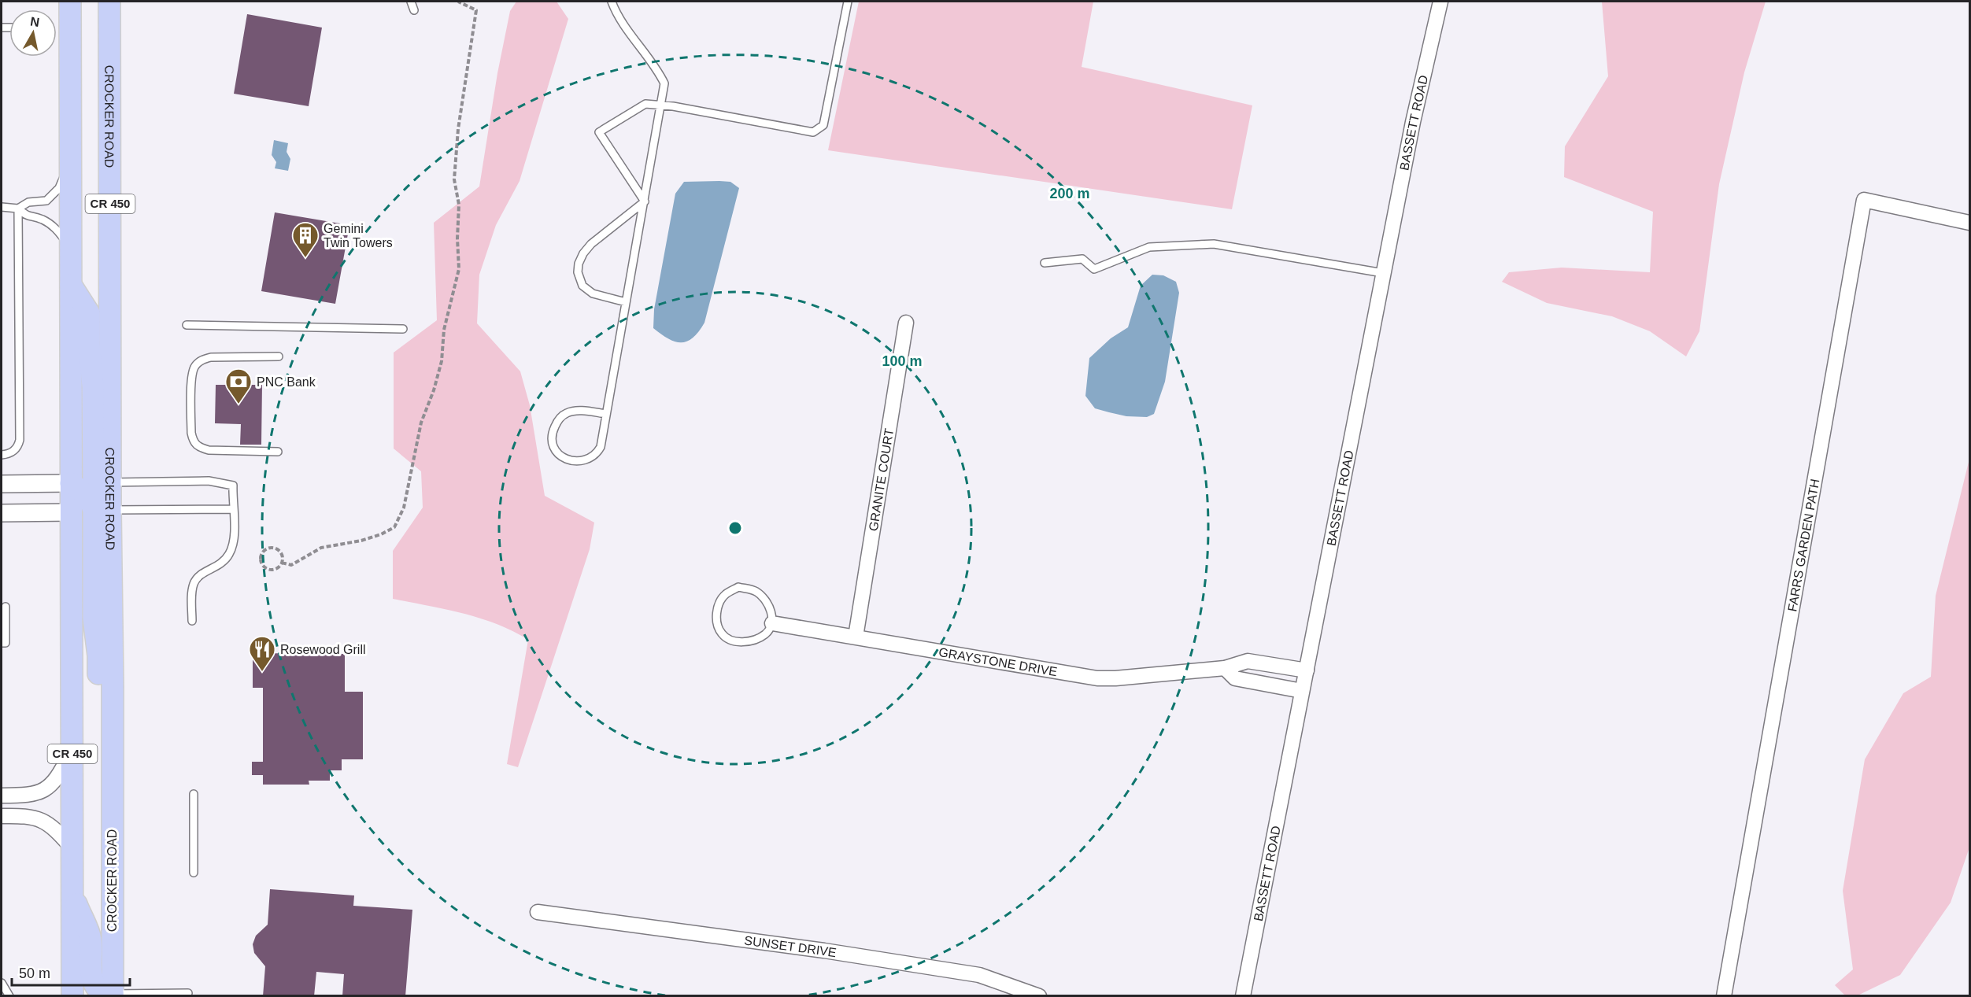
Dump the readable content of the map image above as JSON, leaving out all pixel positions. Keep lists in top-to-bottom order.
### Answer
{
  "streets": {
    "main road": ["CROCKER ROAD", "CR 450"],
    "street": [
      "BASSETT ROAD",
      "GRANITE COURT",
      "FARRS GARDEN PATH",
      "GRAYSTONE DRIVE",
      "SUNSET DRIVE"
    ]
  },
  "crossings": [
    ["BASSETT ROAD", "GRAYSTONE DRIVE"],
    ["GRANITE COURT", "GRAYSTONE DRIVE"]
  ],
  "places": {
    "building": ["Gemini Twin Towers"],
    "bank": ["PNC Bank"],
    "restaurant": ["Rosewood Grill"]
  },
  "scale_bar": "50 m",
  "north": "top",
  "rings": ["200 m", "100 m"]
}
